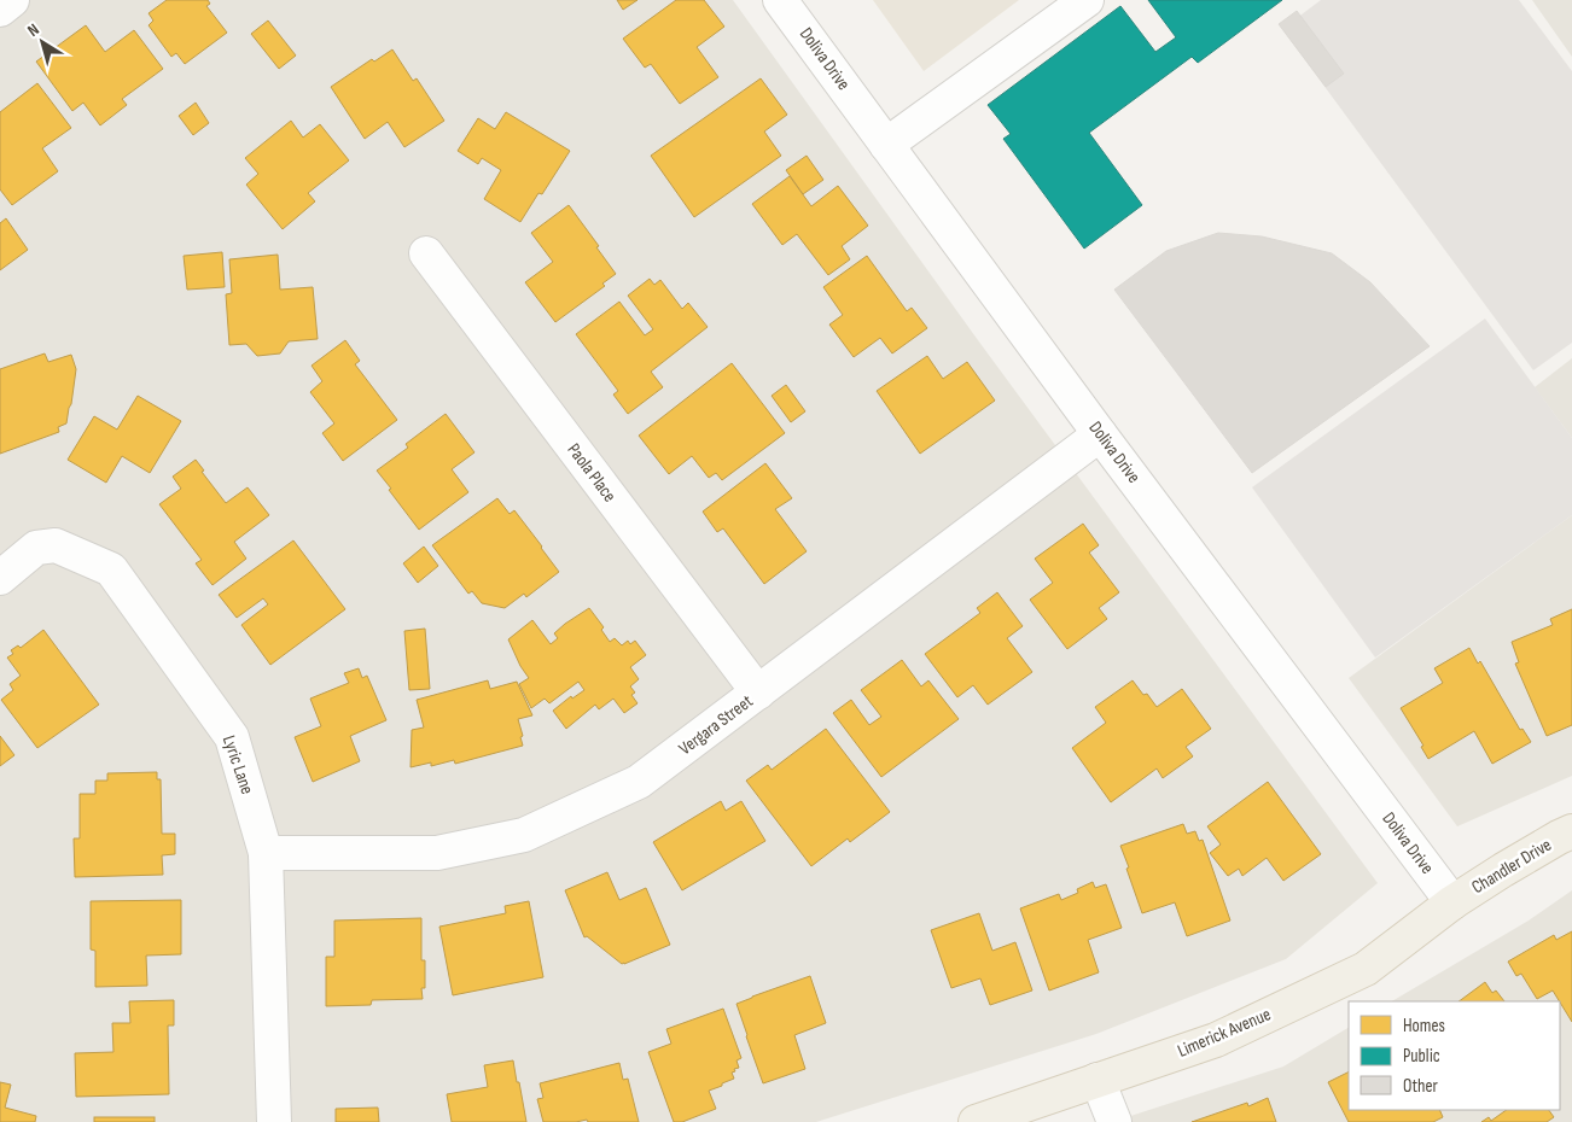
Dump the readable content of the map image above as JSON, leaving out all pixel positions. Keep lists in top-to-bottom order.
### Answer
{
  "streets": {
    "main road": ["Chandler Drive", "Limerick Avenue"],
    "street": [
      "Doliva Drive",
      "Paola Place",
      "Vergara Street",
      "Lyric Lane"
    ]
  },
  "crossings": [
    ["Doliva Drive", "Vergara Street"],
    ["Doliva Drive", "Chandler Drive"],
    ["Doliva Drive", "Limerick Avenue"],
    ["Paola Place", "Vergara Street"],
    ["Vergara Street", "Lyric Lane"],
    ["Chandler Drive", "Limerick Avenue"]
  ],
  "legend": ["Homes", "Public", "Other"],
  "north": "top left"
}
